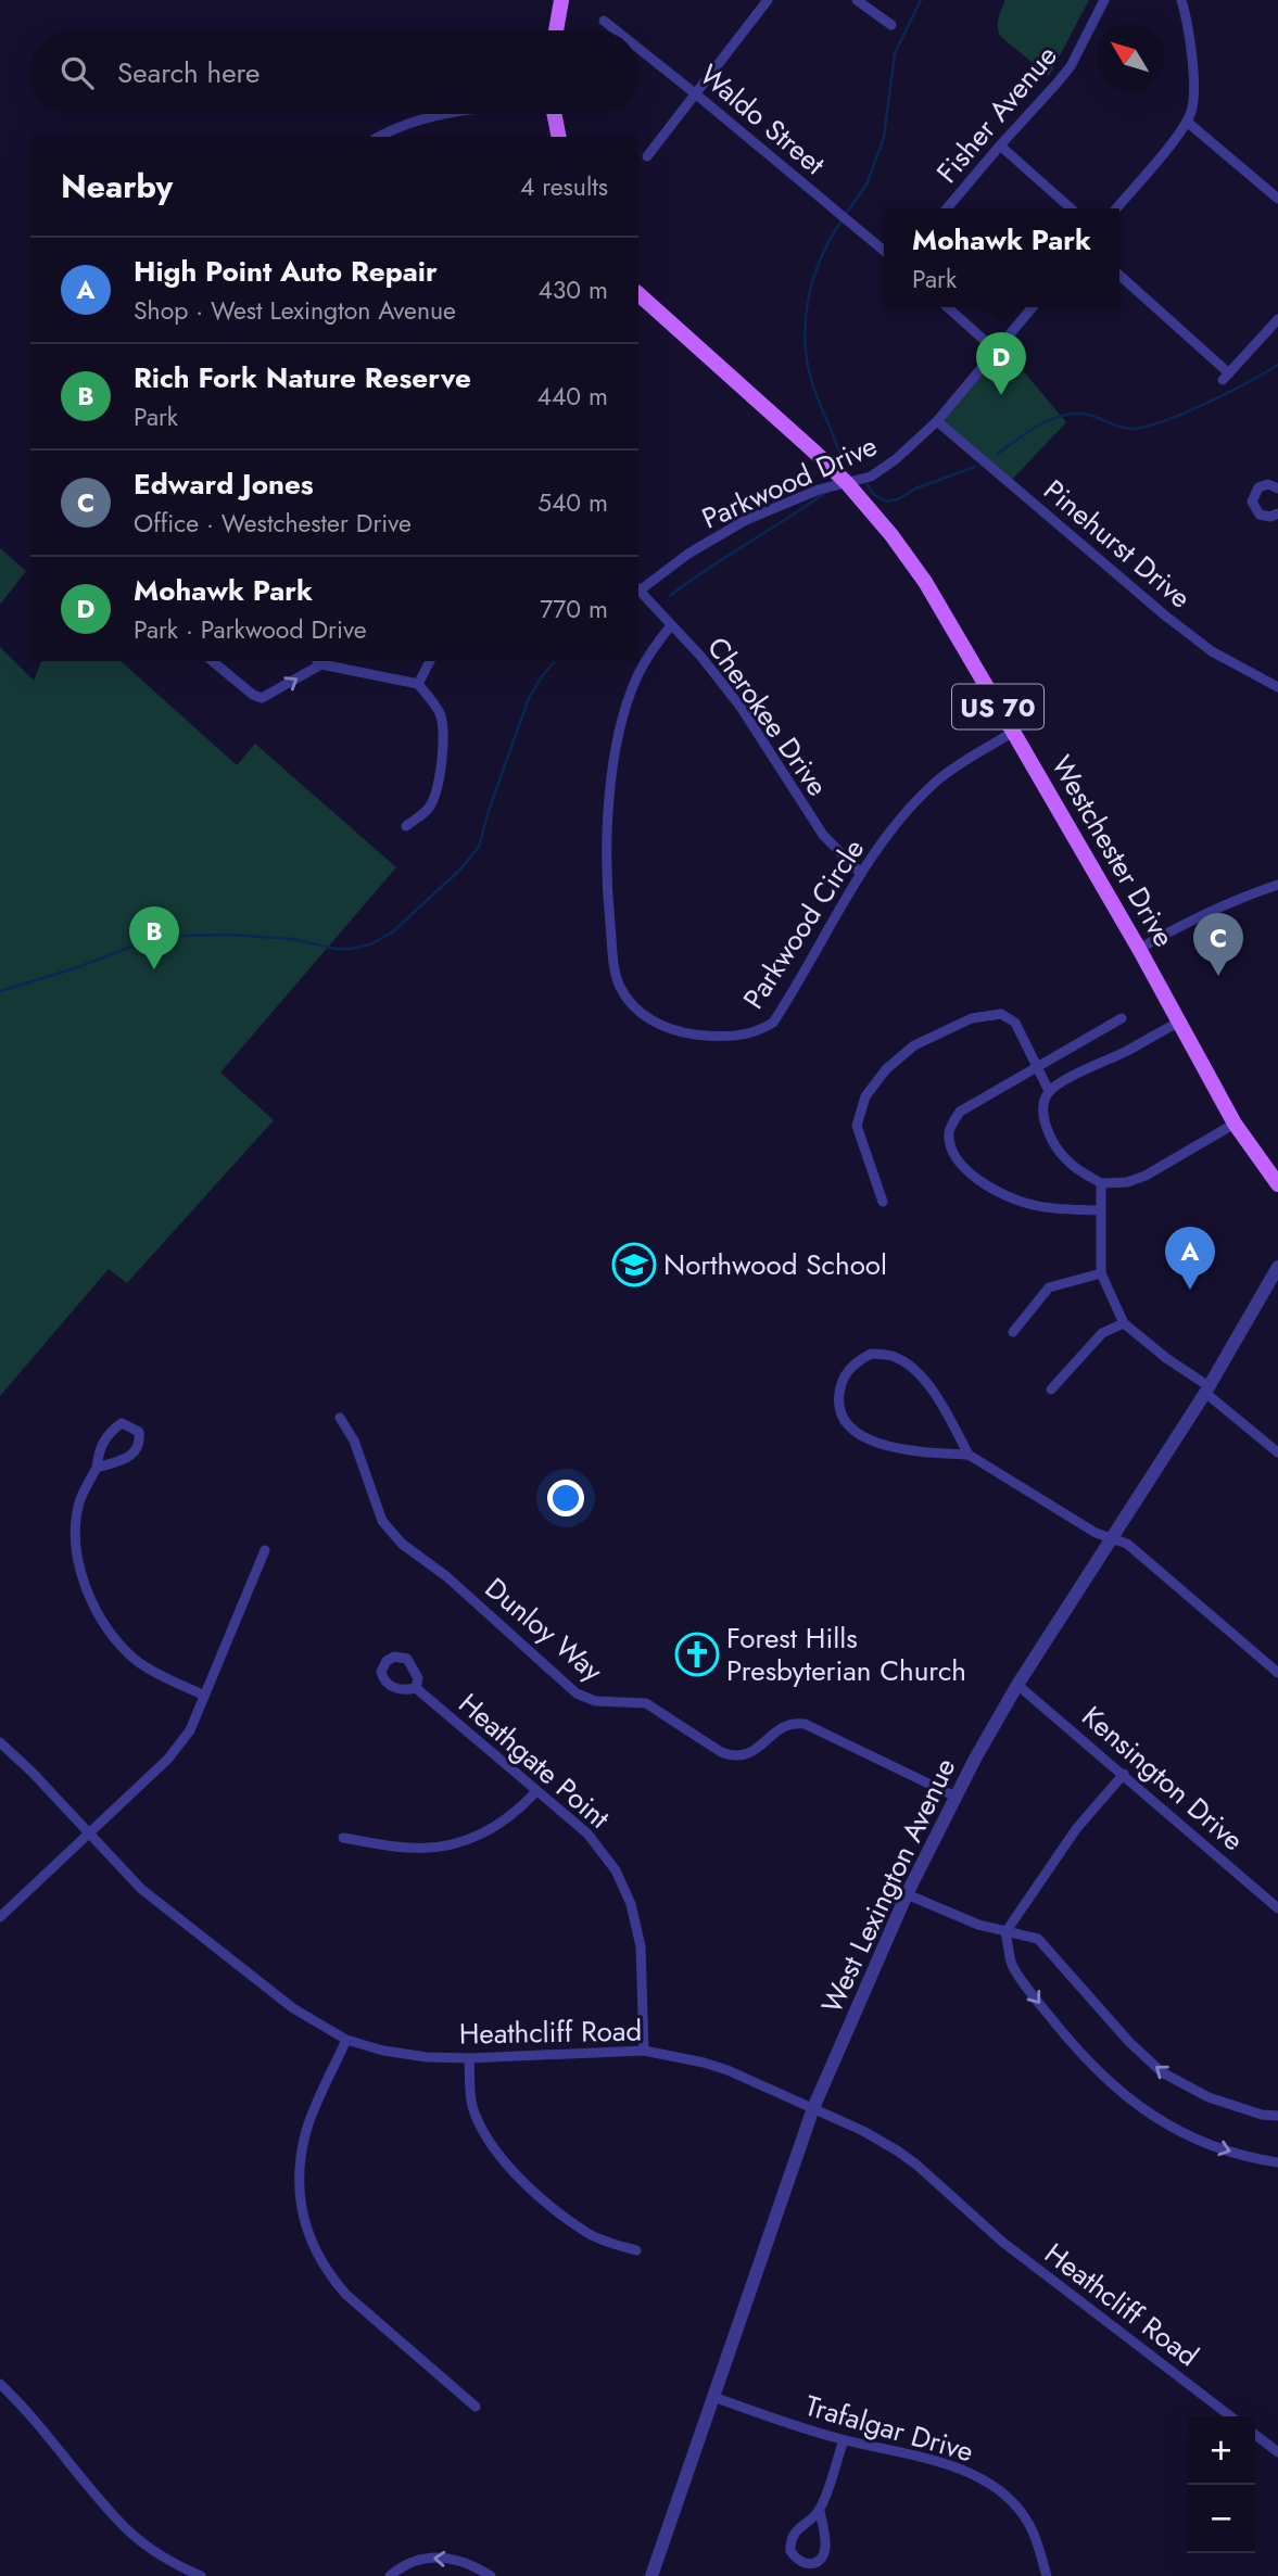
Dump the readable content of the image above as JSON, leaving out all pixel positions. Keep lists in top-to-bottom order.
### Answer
{
  "streets": {
    "main road": ["US 70", "Westchester Drive"],
    "street": [
      "Fisher Avenue",
      "Waldo Street",
      "Parkwood Drive",
      "Pinehurst Drive",
      "Cherokee Drive",
      "Parkwood Circle",
      "Dunloy Way",
      "Heathgate Point",
      "Kensington Drive",
      "West Lexington Avenue",
      "Heathcliff Road",
      "Trafalgar Drive"
    ]
  },
  "crossings": [
    ["Parkwood Drive", "Pinehurst Drive"],
    ["Parkwood Drive", "Cherokee Drive"],
    ["Parkwood Drive", "Westchester Drive"],
    ["Cherokee Drive", "Parkwood Circle"],
    ["Westchester Drive", "Parkwood Circle"],
    ["Dunloy Way", "West Lexington Avenue"],
    ["Heathgate Point", "Heathcliff Road"],
    ["Kensington Drive", "West Lexington Avenue"],
    ["West Lexington Avenue", "Heathcliff Road"],
    ["West Lexington Avenue", "Trafalgar Drive"]
  ],
  "places": {
    "school or university": ["Northwood School"],
    "church": ["Forest Hills Presbyterian Church"]
  },
  "north": "top left",
  "page": {
    "search": "Search here",
    "heading": ["Nearby", "4 results"],
    "popup": ["Mohawk Park", "Park"],
    "list": [
      {
        "mark": "A",
        "name": "High Point Auto Repair",
        "note": "Shop · West Lexington Avenue",
        "value": "430 m"
      },
      {
        "mark": "B",
        "name": "Rich Fork Nature Reserve",
        "note": "Park",
        "value": "440 m"
      },
      {
        "mark": "C",
        "name": "Edward Jones",
        "note": "Office · Westchester Drive",
        "value": "540 m"
      },
      {
        "mark": "D",
        "name": "Mohawk Park",
        "note": "Park · Parkwood Drive",
        "value": "770 m"
      }
    ],
    "pins": [
      "D",
      "B",
      "C",
      "A"
    ],
    "map_buttons": ["+", "−"]
  }
}
